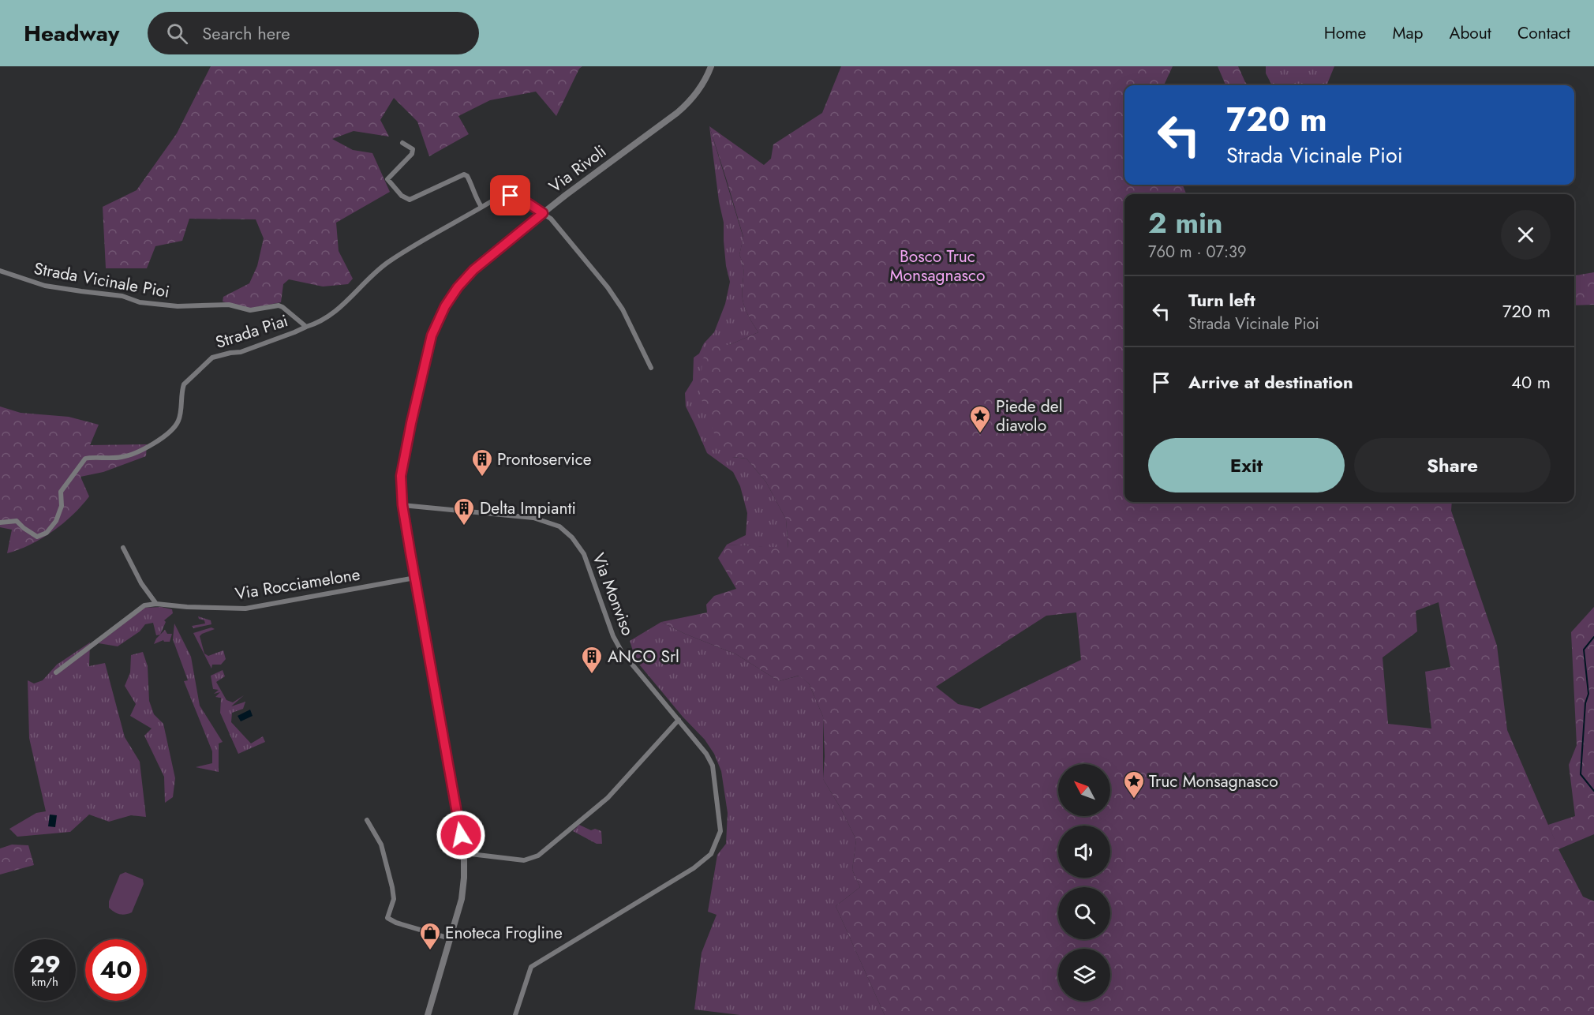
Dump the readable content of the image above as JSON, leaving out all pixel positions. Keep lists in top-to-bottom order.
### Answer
{
  "streets": {
    "street": [
      "Via Rivoli",
      "Strada Vicinale Pioi",
      "Strada Piai",
      "Via Rocciamelone",
      "Via Monviso"
    ]
  },
  "crossings": [
    ["Via Rivoli", "Via Rocciamelone"],
    ["Via Rivoli", "Via Monviso"],
    ["Strada Vicinale Pioi", "Strada Piai"]
  ],
  "parks": ["Bosco Truc Monsagnasco"],
  "places": {
    "place": ["Piede del diavolo", "Truc Monsagnasco"],
    "building": ["Prontoservice", "Delta Impianti", "ANCO Srl"],
    "shop": ["Enoteca Frogline"]
  },
  "north": "top left",
  "page": {
    "header": "Headway",
    "search": "Search here",
    "nav": [
      "Home",
      "Map",
      "About",
      "Contact"
    ],
    "turn": ["720 m", "Strada Vicinale Pioi"],
    "heading": ["2 min", "760 m · 07:39"],
    "list": [
      {
        "name": "Turn left",
        "note": "Strada Vicinale Pioi",
        "value": "720 m"
      },
      {
        "name": "Arrive at destination",
        "value": "40 m"
      }
    ],
    "buttons": ["Exit", "Share"],
    "speed": "29 km/h",
    "limit": "40"
  }
}
